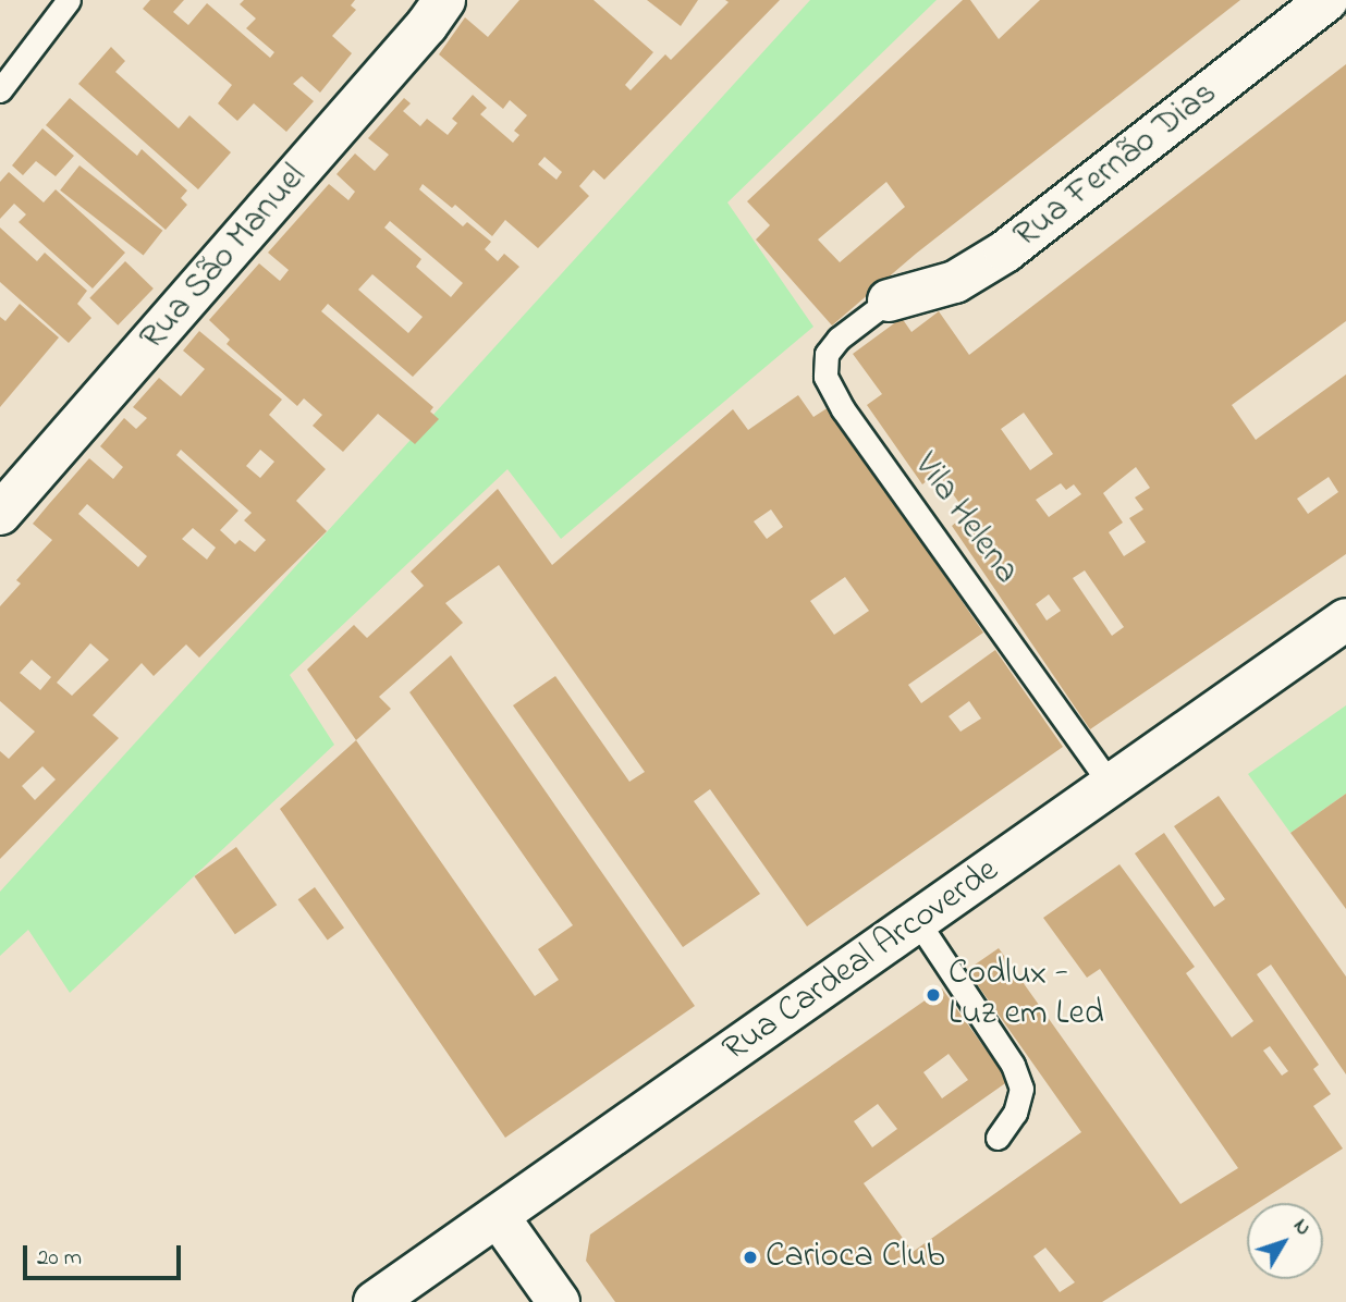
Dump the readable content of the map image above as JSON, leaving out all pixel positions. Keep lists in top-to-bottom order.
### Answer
{
  "streets": {
    "street": ["Rua Fernão Dias", "Rua São Manuel", "Rua Cardeal Arcoverde"],
    "lane": ["Vila Helena"]
  },
  "crossings": [
    ["Rua Fernão Dias", "Vila Helena"],
    ["Vila Helena", "Rua Cardeal Arcoverde"]
  ],
  "places": ["Codlux - Luz em Led", "Carioca Club"],
  "scale_bar": "20 m",
  "north": "top right"
}
